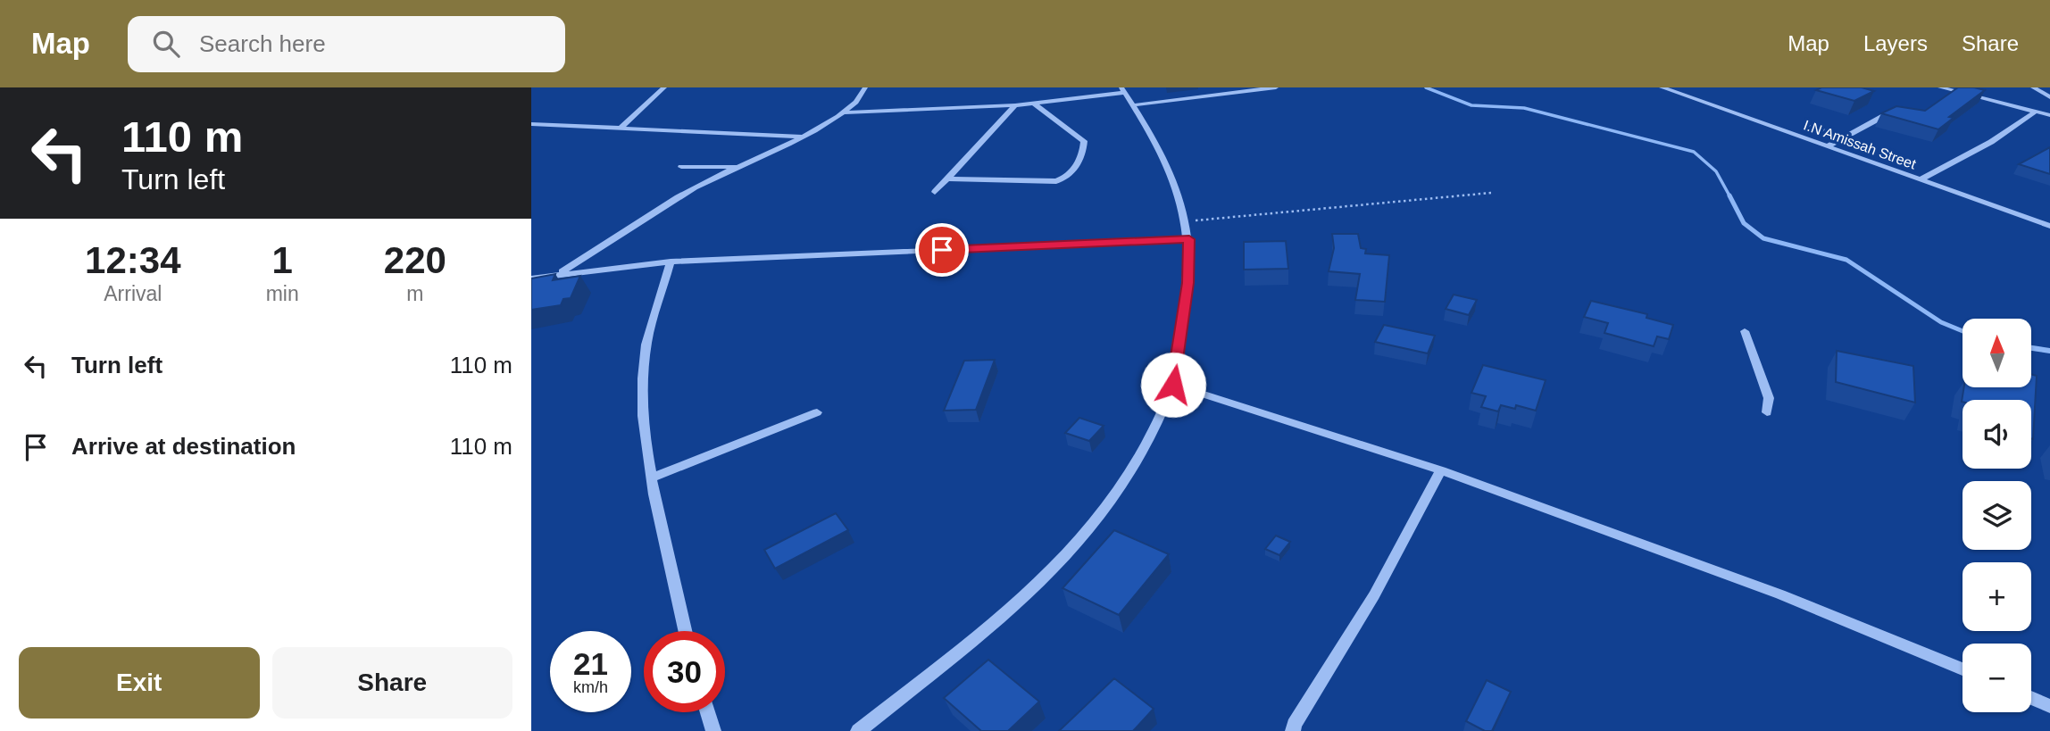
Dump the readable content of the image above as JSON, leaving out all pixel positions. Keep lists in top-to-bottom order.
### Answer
{
  "streets": {
    "street": ["I.N Amissah Street"]
  },
  "north": "top",
  "page": {
    "header": "Map",
    "search": "Search here",
    "nav": ["Map", "Layers", "Share"],
    "turn": ["110 m", "Turn left"],
    "eta": [
      "12:34",
      "Arrival",
      "1",
      "min",
      "220",
      "m"
    ],
    "map_buttons": ["+", "−"],
    "list": [
      {
        "name": "Turn left",
        "value": "110 m"
      },
      {
        "name": "Arrive at destination",
        "value": "110 m"
      }
    ],
    "speed": "21 km/h",
    "limit": "30",
    "buttons": ["Exit", "Share"]
  }
}
